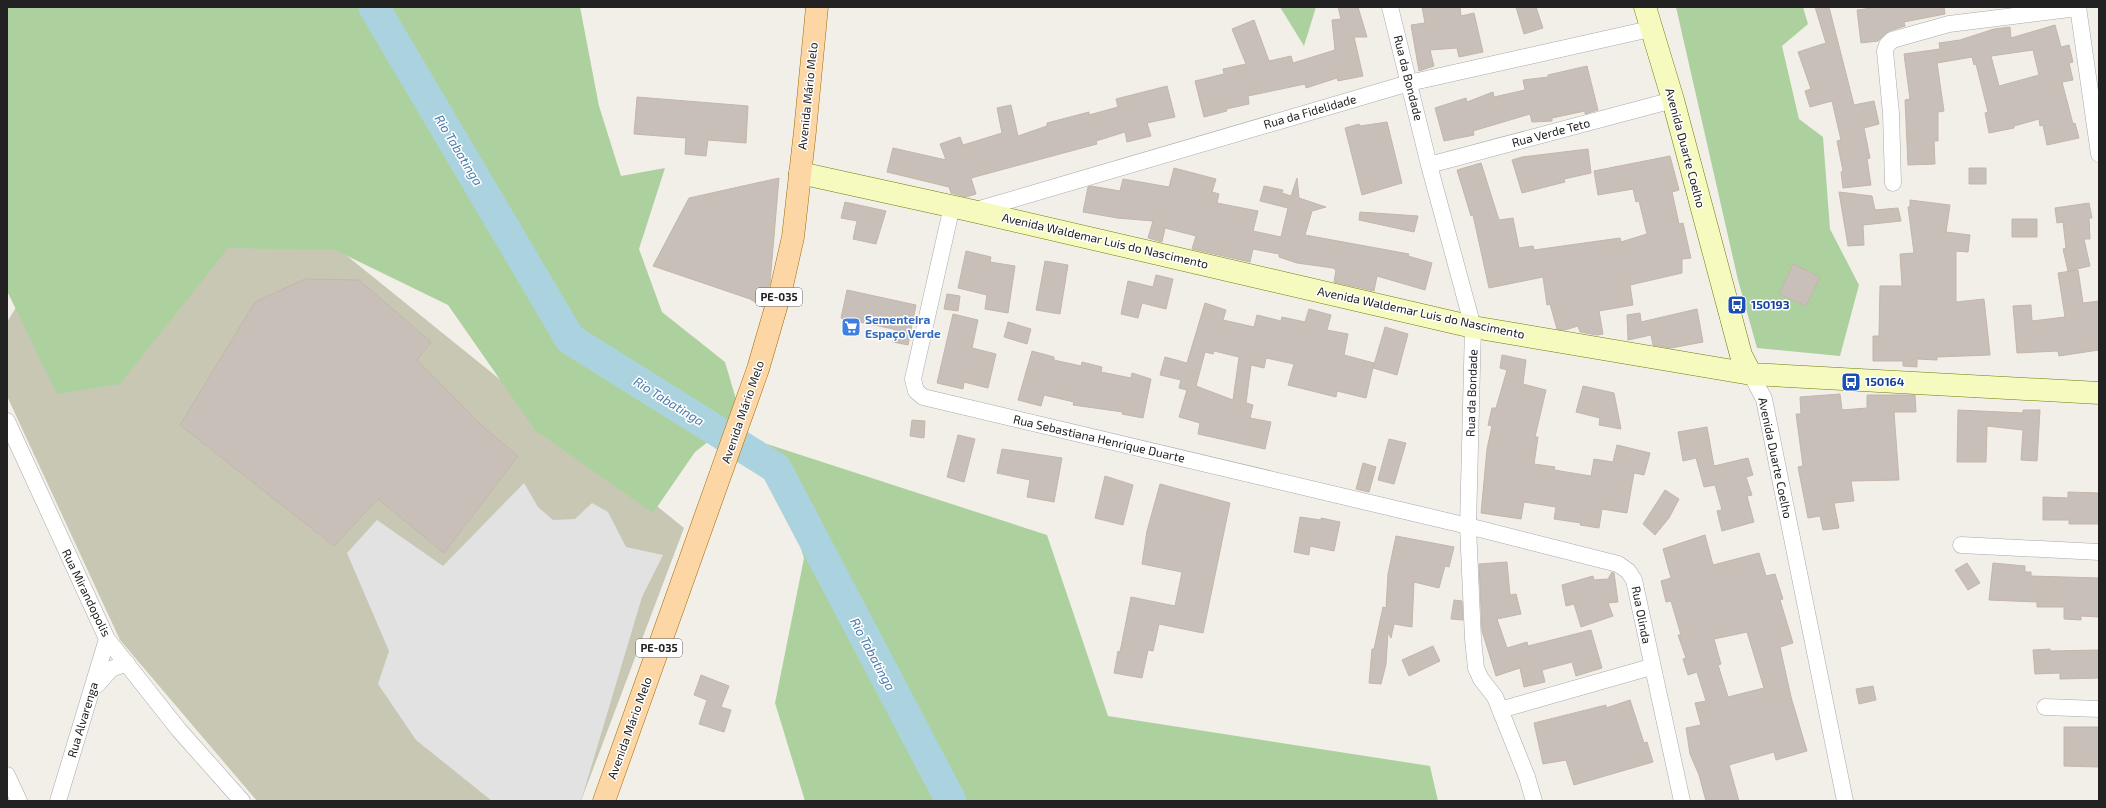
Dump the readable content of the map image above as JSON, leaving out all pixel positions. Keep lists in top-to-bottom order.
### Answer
{
  "streets": {
    "main road": [
      "Avenida Mário Melo",
      "Avenida Duarte Coelho",
      "Avenida Waldemar Luis do Nascimento",
      "PE-035"
    ],
    "street": [
      "Rua da Bondade",
      "Rua da Fidelidade",
      "Rua Verde Teto",
      "Rua Sebastiana Henrique Duarte",
      "Rua Mirandopolis",
      "Rua Olinda",
      "Rua Alvarenga"
    ]
  },
  "crossings": [
    ["Rua da Bondade", "Rua da Fidelidade"],
    ["Rua da Bondade", "Rua Verde Teto"],
    ["Rua da Bondade", "Avenida Waldemar Luis do Nascimento"],
    ["Rua da Bondade", "Rua Sebastiana Henrique Duarte"],
    ["Rua da Bondade", "Rua Olinda"],
    ["Avenida Mário Melo", "Avenida Waldemar Luis do Nascimento"],
    ["Rua da Fidelidade", "Avenida Duarte Coelho"],
    ["Rua da Fidelidade", "Avenida Waldemar Luis do Nascimento"],
    ["Rua Verde Teto", "Avenida Duarte Coelho"],
    ["Avenida Duarte Coelho", "Avenida Waldemar Luis do Nascimento"],
    ["Avenida Waldemar Luis do Nascimento", "Rua Sebastiana Henrique Duarte"],
    ["Rua Sebastiana Henrique Duarte", "Rua Olinda"],
    ["Rua Mirandopolis", "Rua Alvarenga"]
  ],
  "water": ["Rio Tabatinga"],
  "places": {
    "bus stop": ["150193", "150164"],
    "supermarket": ["Sementeira Espaço Verde"]
  }
}
